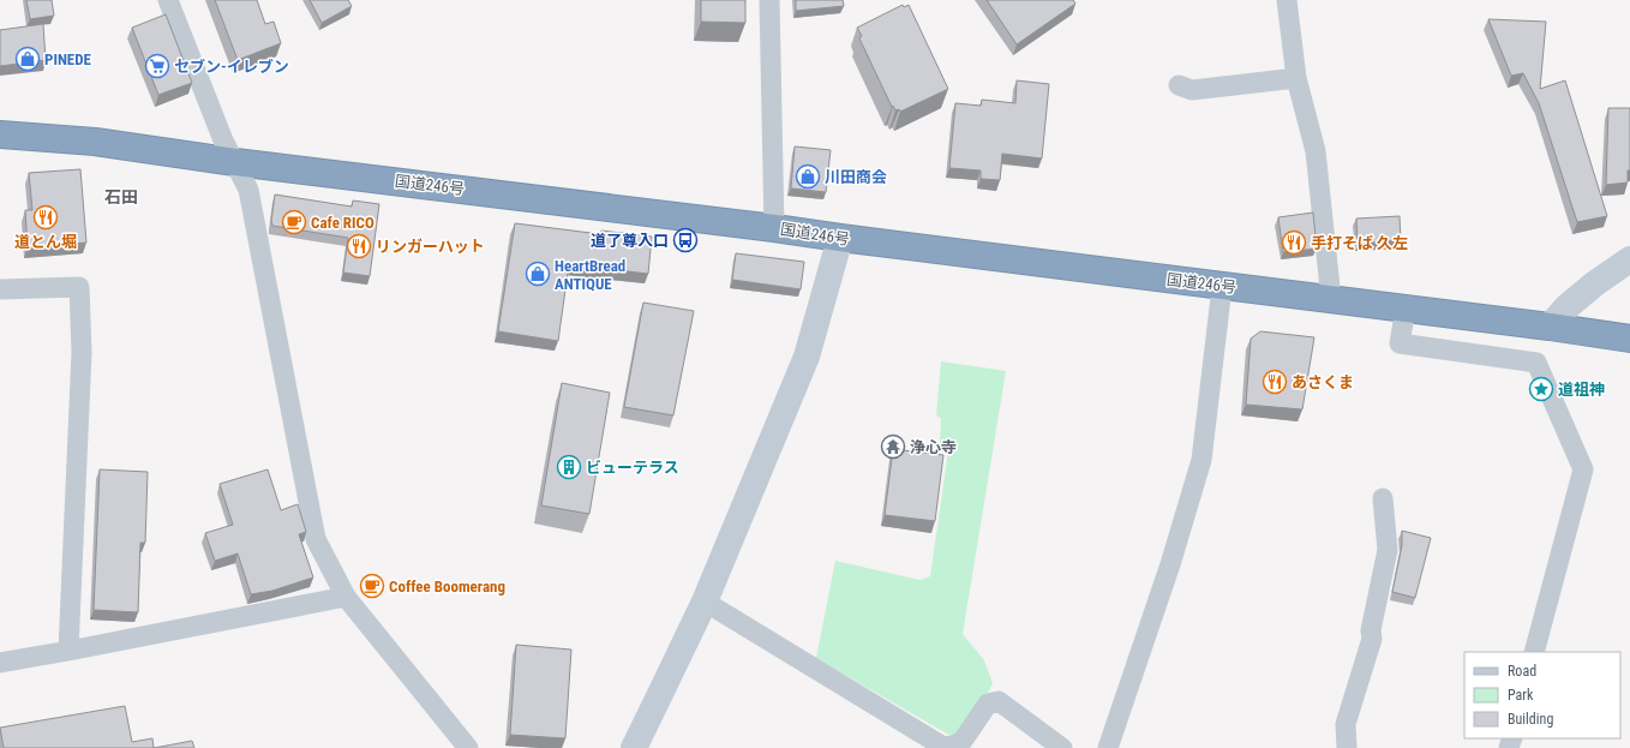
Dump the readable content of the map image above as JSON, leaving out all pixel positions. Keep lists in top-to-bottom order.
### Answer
{
  "streets": {
    "highway": ["国道246号"]
  },
  "districts": ["石田"],
  "places": {
    "shop": ["PINEDE", "川田商会", "HeartBread ANTIQUE"],
    "supermarket": ["セブン-イレブン"],
    "restaurant": [
      "道とん堀",
      "手打そば 久左",
      "リンガーハット",
      "あさくま"
    ],
    "cafe": ["Cafe RICO", "Coffee Boomerang"],
    "bus stop": ["道了尊入口"],
    "place": ["道祖神"],
    "temple": ["浄心寺"],
    "building": ["ビューテラス"]
  },
  "legend": ["Road", "Park", "Building"]
}
